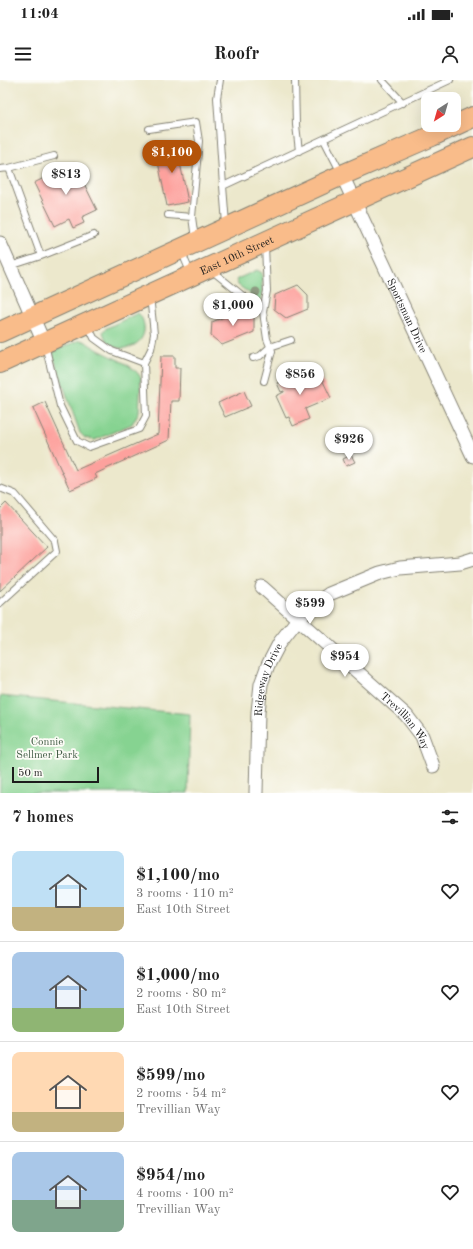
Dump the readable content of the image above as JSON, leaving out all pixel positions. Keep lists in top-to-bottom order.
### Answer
{
  "streets": {
    "main road": ["East 10th Street"],
    "street": ["Sportsman Drive", "Ridgeway Drive", "Trevillian Way"]
  },
  "crossings": [
    ["East 10th Street", "Sportsman Drive"],
    ["Ridgeway Drive", "Trevillian Way"]
  ],
  "parks": ["Connie Sellmer Park"],
  "scale_bar": "50 m",
  "north": "bottom left",
  "page": {
    "status": "11:04",
    "header": "Roofr",
    "price": [
      "$1,100",
      "$813",
      "$1,000",
      "$856",
      "$926",
      "$599",
      "$954"
    ],
    "scale": "50 m",
    "heading": "7 homes",
    "list": [
      {
        "name": "$1,100/mo",
        "note": "3 rooms · 110 m² · East 10th Street"
      },
      {
        "name": "$1,000/mo",
        "note": "2 rooms · 80 m² · East 10th Street"
      },
      {
        "name": "$599/mo",
        "note": "2 rooms · 54 m² · Trevillian Way"
      },
      {
        "name": "$954/mo",
        "note": "4 rooms · 100 m² · Trevillian Way"
      }
    ]
  }
}
